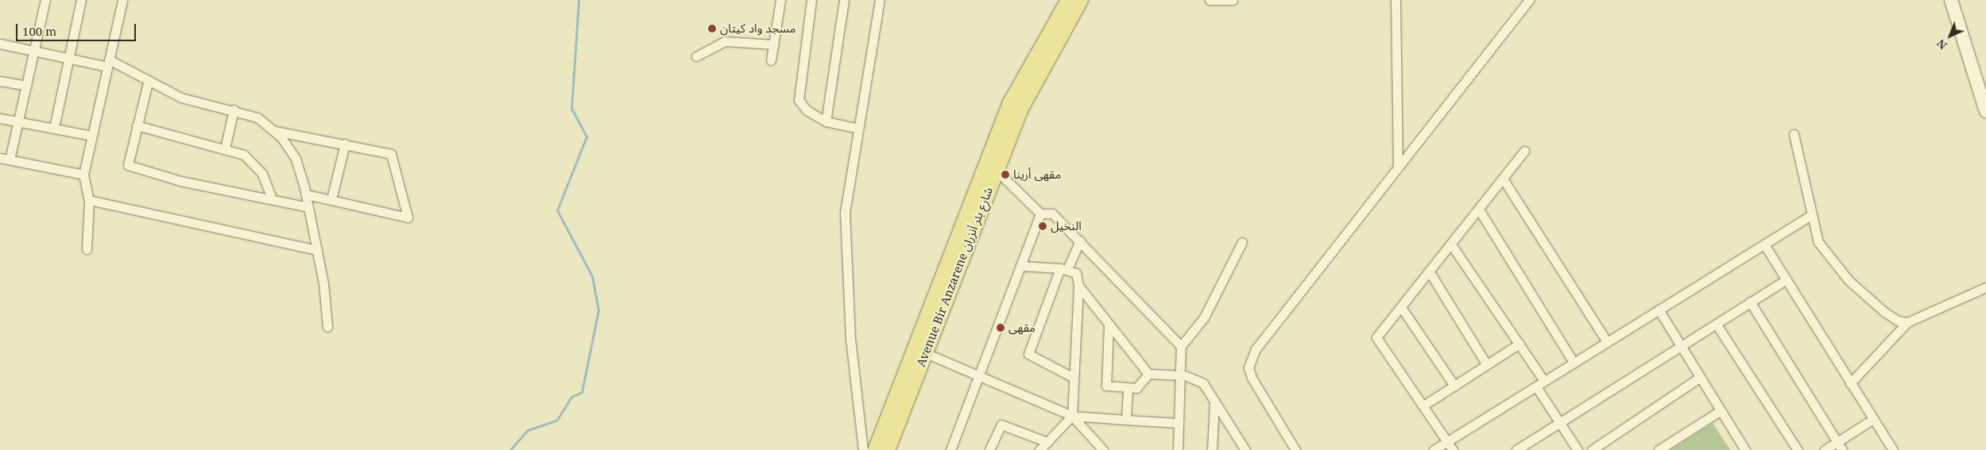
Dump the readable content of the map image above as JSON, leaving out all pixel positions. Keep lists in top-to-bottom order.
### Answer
{
  "streets": {
    "main road": ["Avenue Bir Anzarene شارع بئر أنزران"]
  },
  "places": [
    "مسجد واد كيتان",
    "مقهى أرينا",
    "النخيل",
    "مقهى"
  ],
  "scale_bar": "100 m",
  "north": "bottom left"
}
